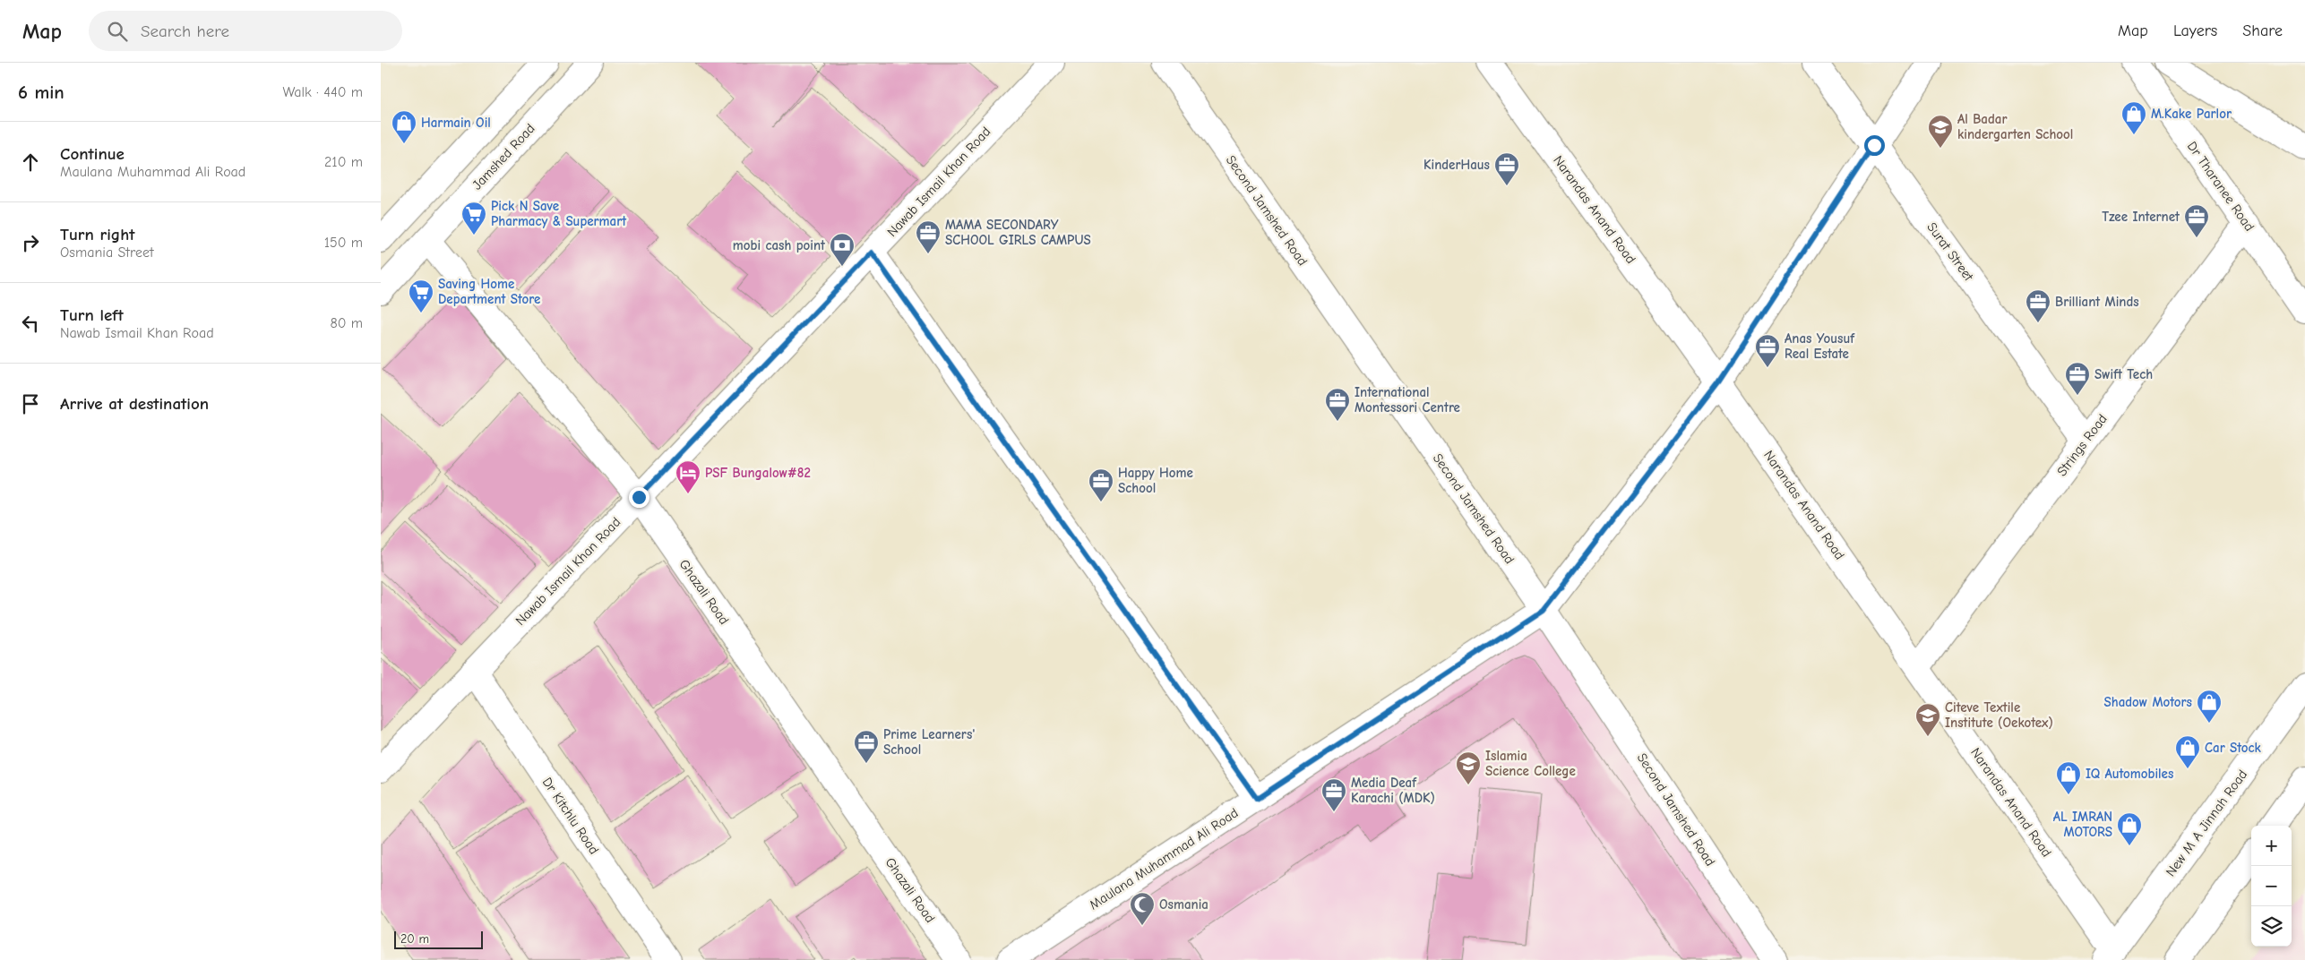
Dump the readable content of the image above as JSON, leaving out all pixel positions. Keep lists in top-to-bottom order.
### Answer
{
  "streets": {
    "street": [
      "Jamshed Road",
      "Nawab Ismail Khan Road",
      "Dr Tharanee Road",
      "Narandas Anand Road",
      "Second Jamshed Road",
      "Surat Street",
      "Strings Road",
      "Ghazali Road",
      "Dr Kitchlu Road",
      "New M A Jinnah Road",
      "Maulana Muhammad Ali Road"
    ]
  },
  "crossings": [
    ["Jamshed Road", "Ghazali Road"],
    ["Nawab Ismail Khan Road", "Ghazali Road"],
    ["Nawab Ismail Khan Road", "Dr Kitchlu Road"],
    ["Dr Tharanee Road", "Strings Road"],
    ["Narandas Anand Road", "Strings Road"],
    ["Narandas Anand Road", "New M A Jinnah Road"],
    ["Narandas Anand Road", "Maulana Muhammad Ali Road"],
    ["Second Jamshed Road", "Maulana Muhammad Ali Road"],
    ["Surat Street", "Strings Road"],
    ["Surat Street", "Maulana Muhammad Ali Road"]
  ],
  "places": {
    "shop": [
      "M.Kake Parlor",
      "Harmain Oil",
      "Shadow Motors",
      "Car Stock",
      "IQ Automobiles",
      "AL IMRAN MOTORS"
    ],
    "school or university": ["Al Badar kindergarten School", "Citeve Textile Institute (Oekotex)", "Islamia Science College"],
    "office": [
      "KinderHaus",
      "Tzee Internet",
      "MAMA SECONDARY SCHOOL GIRLS CAMPUS",
      "Brilliant Minds",
      "Anas Yousuf Real Estate",
      "Swift Tech",
      "International Montessori Centre",
      "Happy Home School",
      "Prime Learners' School",
      "Media Deaf Karachi (MDK)"
    ],
    "supermarket": ["Pick N Save Pharmacy & Supermart", "Saving Home Department Store"],
    "bank": ["mobi cash point"],
    "hotel": ["PSF Bungalow#82"],
    "mosque": ["Osmania"]
  },
  "scale_bar": "20 m",
  "page": {
    "header": "Map",
    "search": "Search here",
    "nav": ["Map", "Layers", "Share"],
    "heading": ["6 min", "Walk · 440 m"],
    "list": [
      ["Continue", "Maulana Muhammad Ali Road", "210 m"],
      ["Turn right", "Osmania Street", "150 m"],
      ["Turn left", "Nawab Ismail Khan Road", "80 m"],
      "Arrive at destination"
    ],
    "map_buttons": ["+", "−"],
    "scale": "20 m"
  }
}
